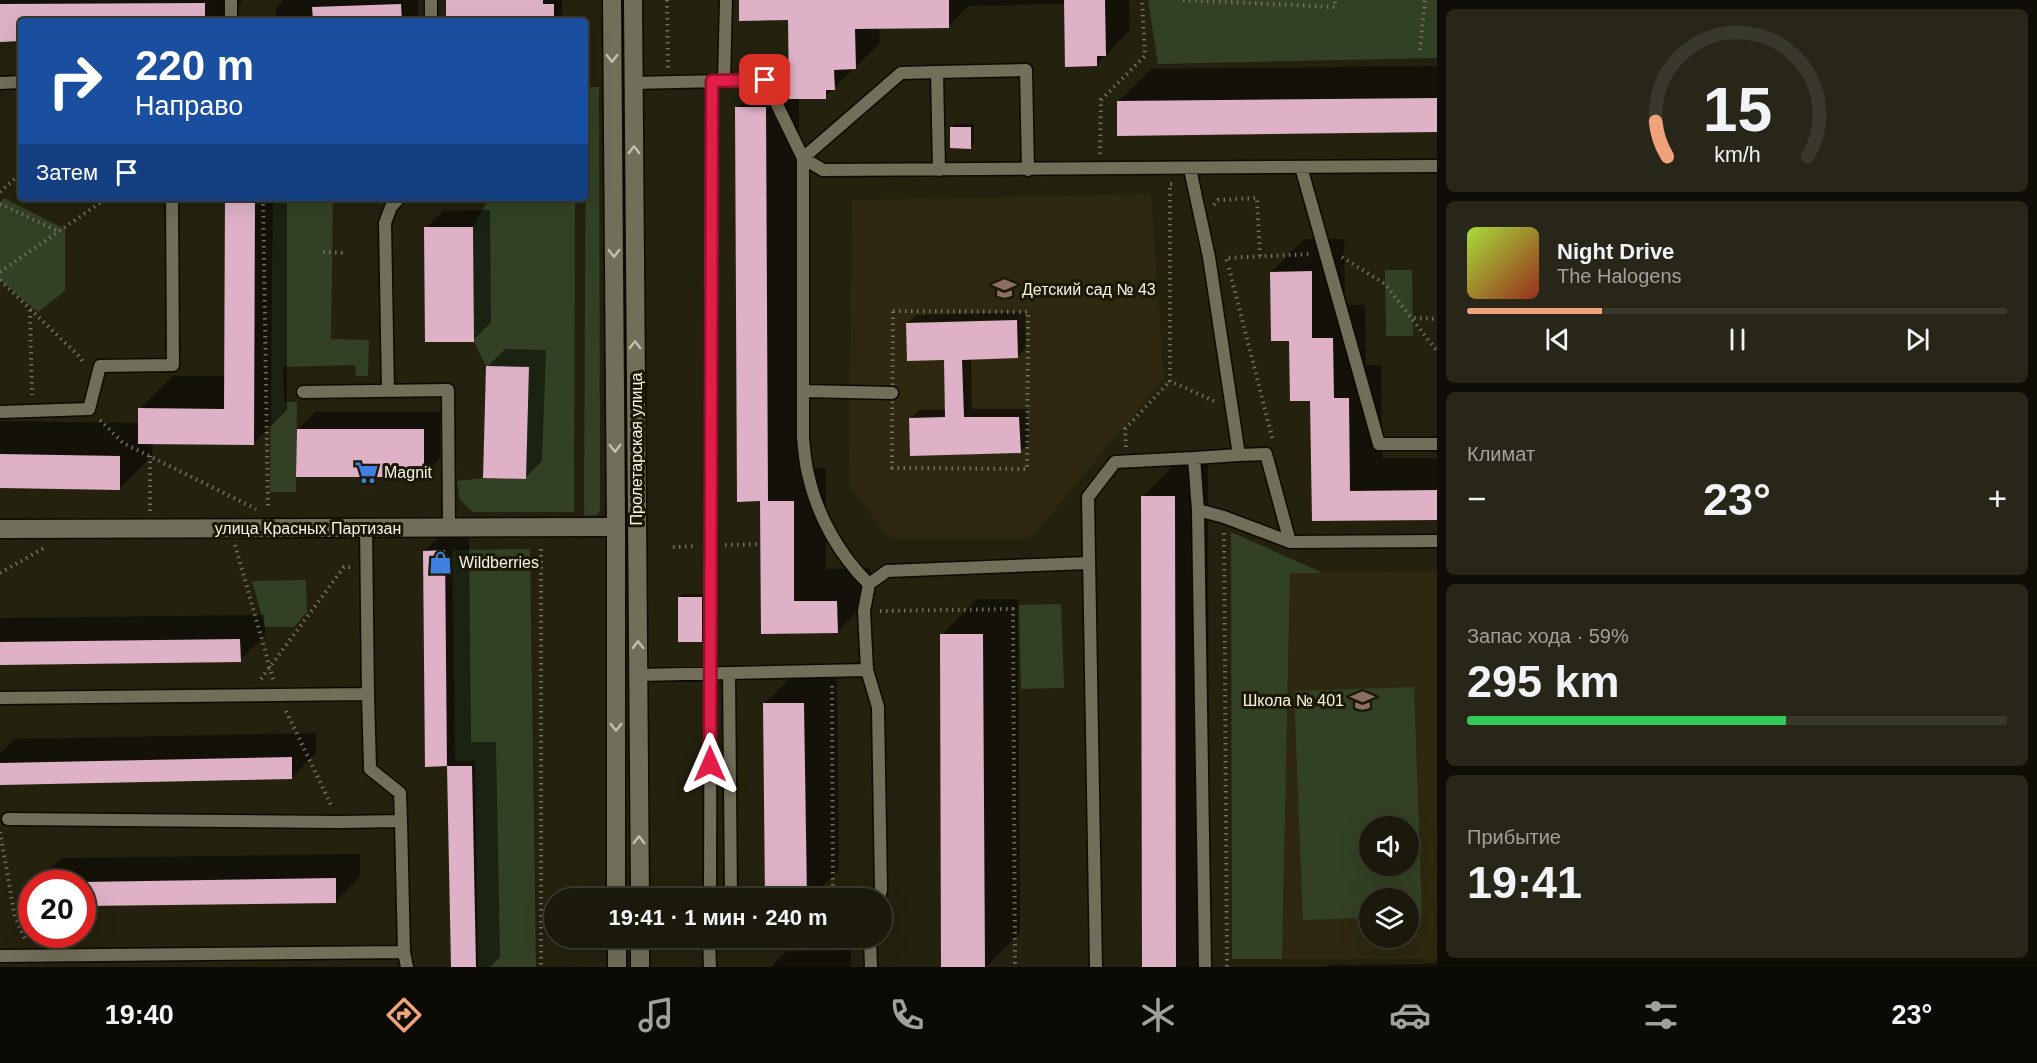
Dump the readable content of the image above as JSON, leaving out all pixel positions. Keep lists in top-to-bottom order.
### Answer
{
  "streets": {
    "main road": ["Пролетарская улица", "улица Красных Партизан"]
  },
  "crossings": [
    ["Пролетарская улица", "улица Красных Партизан"]
  ],
  "places": {
    "school or university": ["Детский сад № 43", "Школа № 401"],
    "supermarket": ["Magnit"],
    "shop": ["Wildberries"]
  },
  "page": {
    "turn": ["220 m", "Направо"],
    "then": "Затем",
    "song": ["Night Drive", "The Halogens"],
    "tile": [
      "Климат",
      ["Запас хода · 59%", "295 km"],
      ["Прибытие", "19:41"]
    ],
    "heat": ["−", "23°", "+"],
    "limit": "20",
    "trip": "19:41 · 1 мин · 240 m",
    "tabs": ["19:40", "23°"],
    "gauge": ["15", "km/h"]
  }
}
